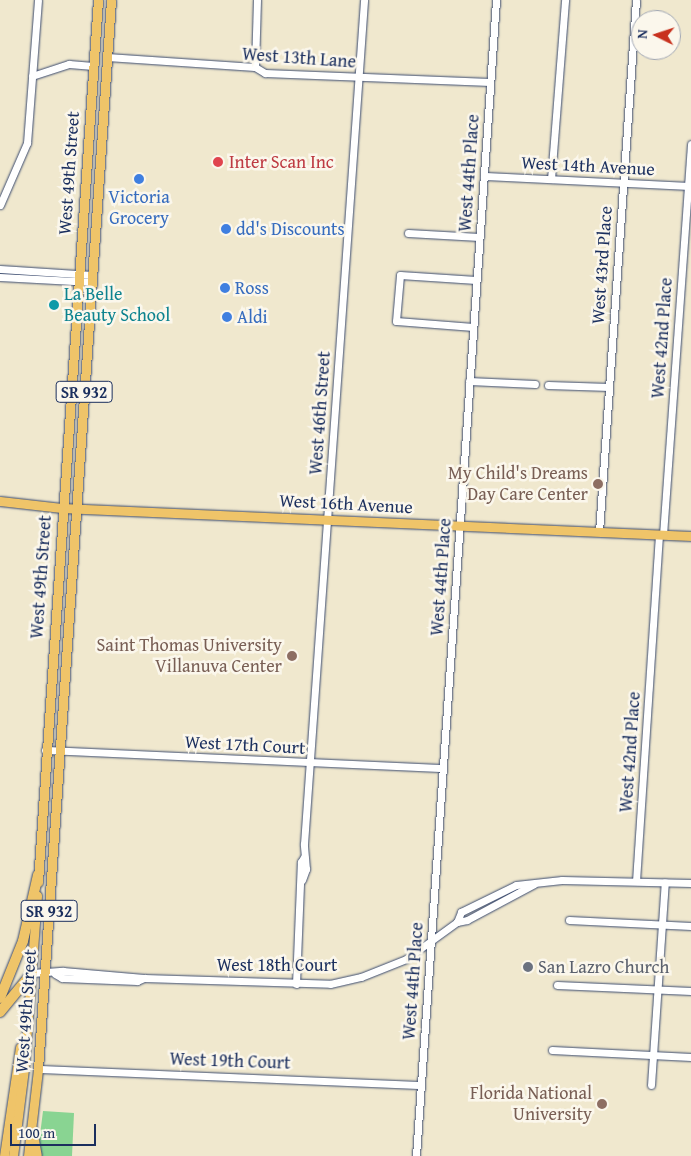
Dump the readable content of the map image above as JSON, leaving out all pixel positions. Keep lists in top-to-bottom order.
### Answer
{
  "streets": {
    "main road": ["West 49th Street", "SR 932", "West 16th Avenue"],
    "street": [
      "West 13th Lane",
      "West 14th Avenue",
      "West 44th Place",
      "West 43rd Place",
      "West 42nd Place",
      "West 46th Street",
      "West 17th Court",
      "West 18th Court",
      "West 19th Court"
    ]
  },
  "crossings": [
    ["West 13th Lane", "West 49th Street"],
    ["West 13th Lane", "West 44th Place"],
    ["West 13th Lane", "West 46th Street"],
    ["West 14th Avenue", "West 44th Place"],
    ["West 14th Avenue", "West 43rd Place"],
    ["West 14th Avenue", "West 42nd Place"],
    ["West 49th Street", "West 16th Avenue"],
    ["West 49th Street", "West 17th Court"],
    ["West 49th Street", "West 18th Court"],
    ["West 49th Street", "West 19th Court"],
    ["West 44th Place", "West 16th Avenue"],
    ["West 44th Place", "West 17th Court"],
    ["West 44th Place", "West 18th Court"],
    ["West 44th Place", "West 19th Court"],
    ["West 43rd Place", "West 16th Avenue"],
    ["West 42nd Place", "West 16th Avenue"],
    ["West 42nd Place", "West 18th Court"],
    ["West 46th Street", "West 16th Avenue"],
    ["West 46th Street", "West 17th Court"],
    ["West 46th Street", "West 18th Court"]
  ],
  "places": [
    "Inter Scan Inc",
    "Victoria Grocery",
    "dd's Discounts",
    "Ross",
    "La Belle Beauty School",
    "Aldi",
    "My Child's Dreams Day Care Center",
    "Saint Thomas University Villanuva Center",
    "San Lazro Church",
    "Florida National University"
  ],
  "scale_bar": "100 m",
  "north": "left"
}
